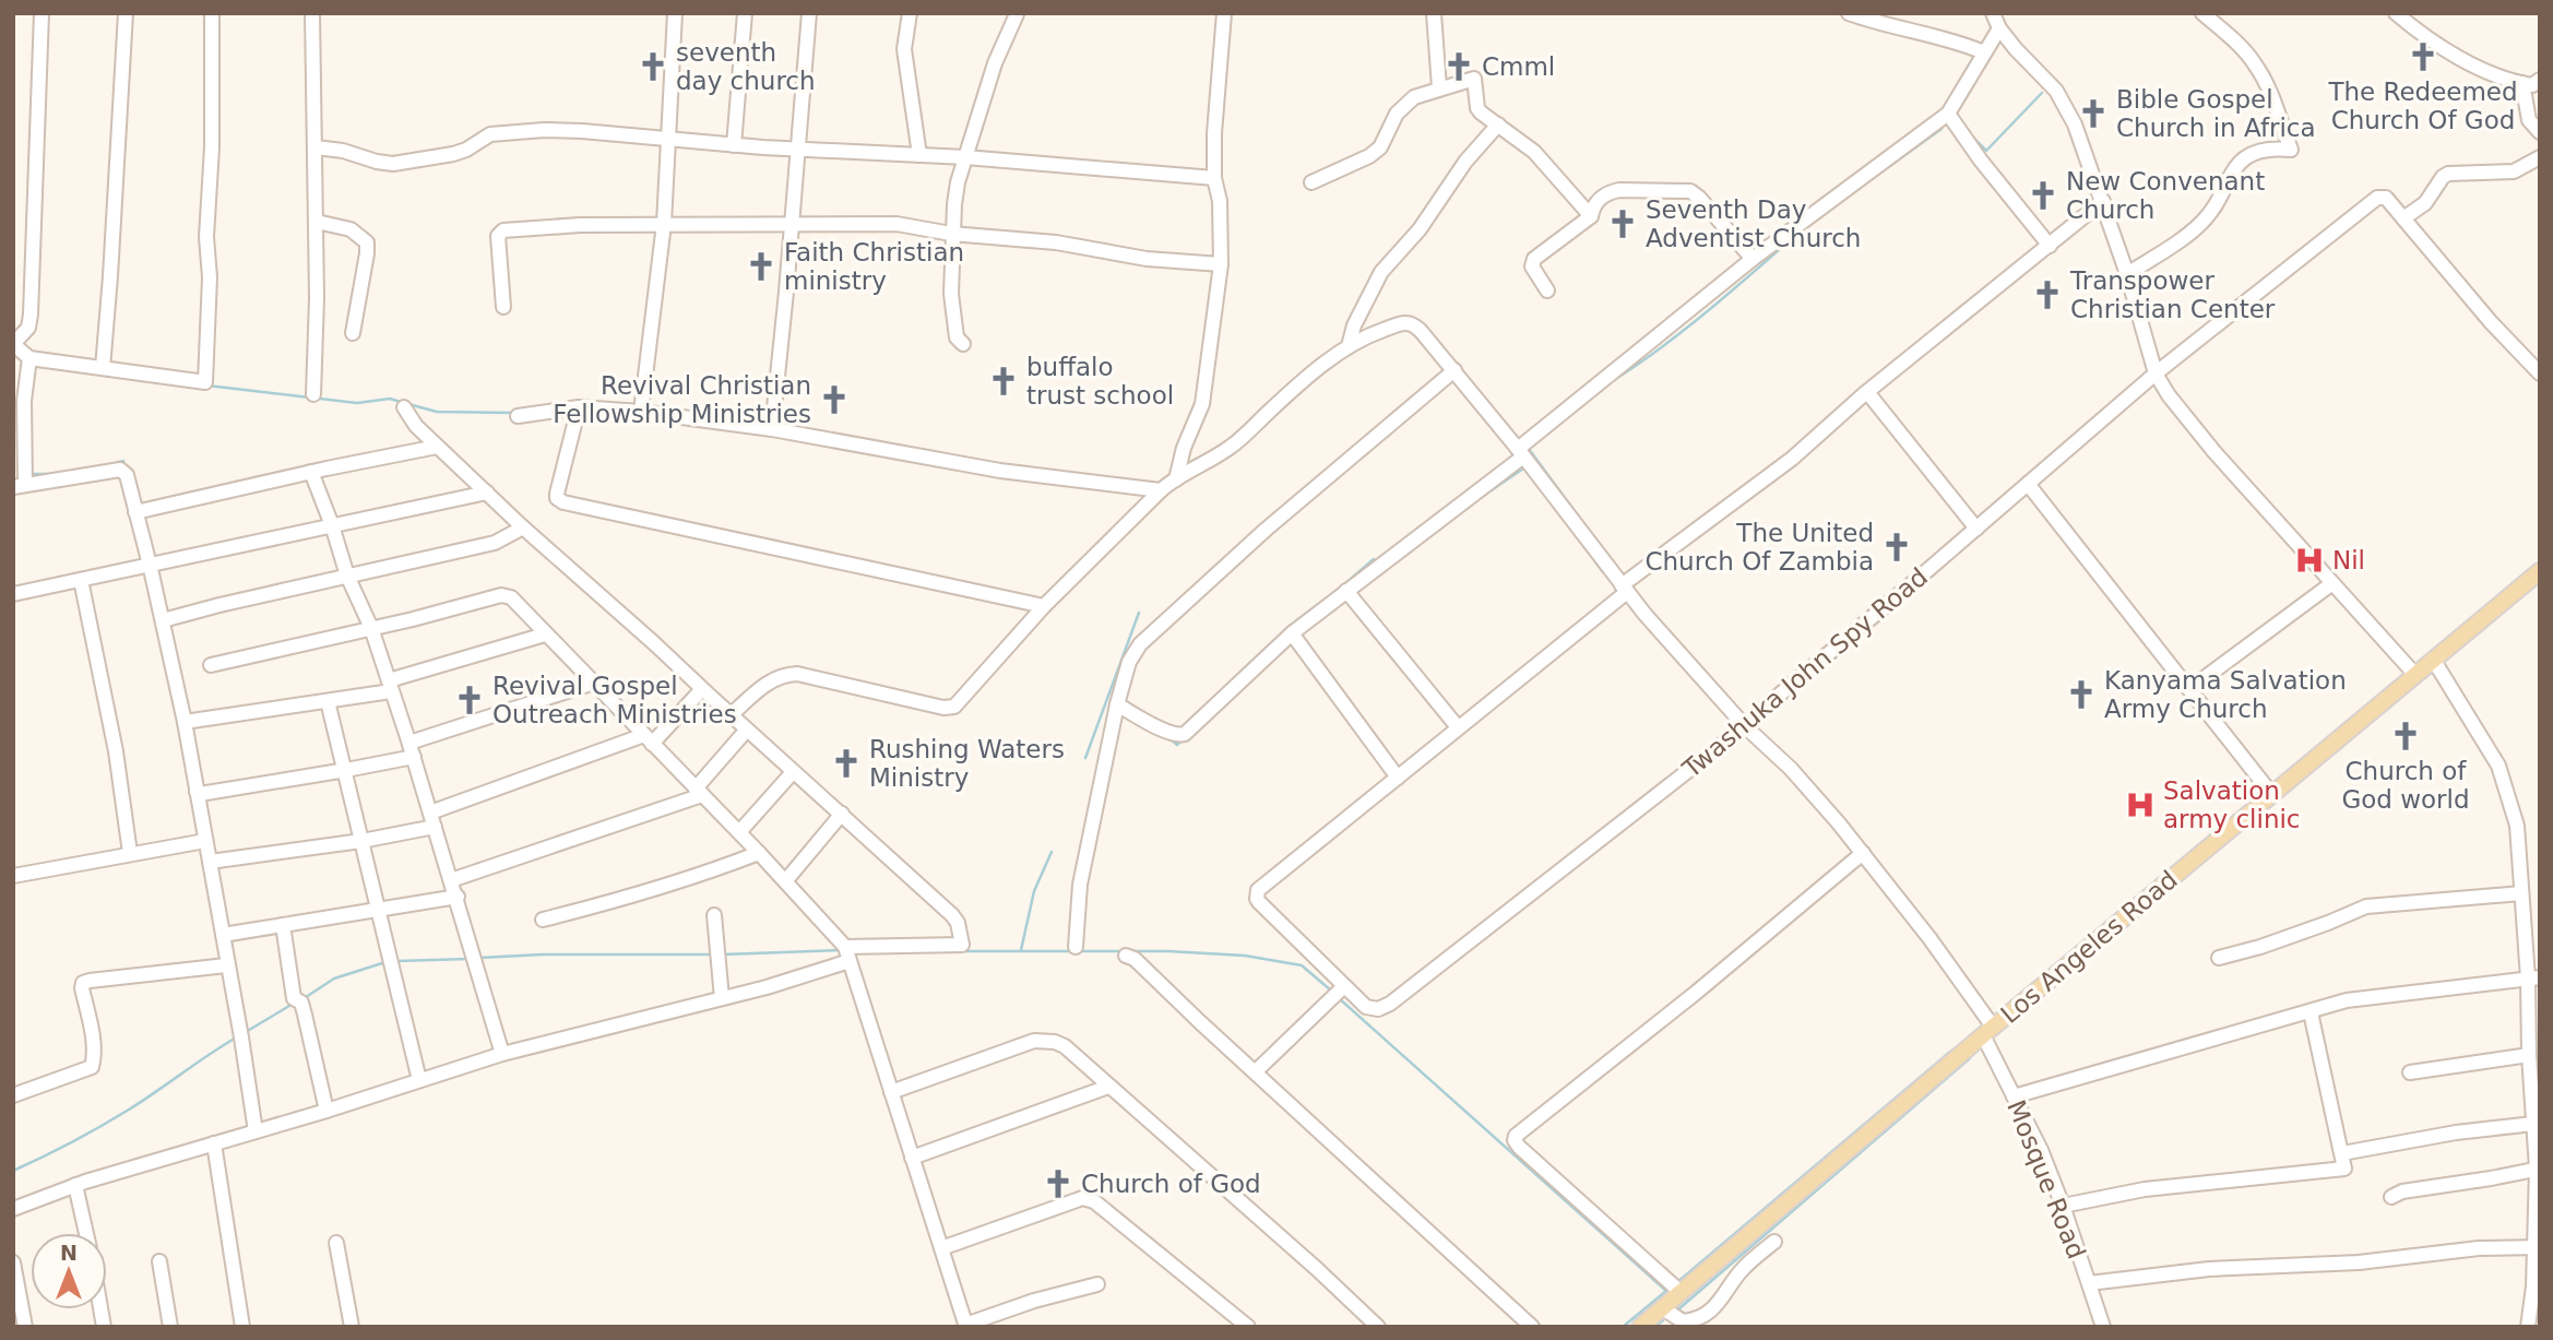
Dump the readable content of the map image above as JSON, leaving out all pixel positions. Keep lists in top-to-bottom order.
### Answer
{
  "streets": {
    "main road": ["Los Angeles Road"],
    "street": ["Twashuka John Spy Road", "Mosque Road"]
  },
  "crossings": [
    ["Twashuka John Spy Road", "Mosque Road"],
    ["Los Angeles Road", "Mosque Road"]
  ],
  "places": {
    "church": [
      "The Redeemed Church Of God",
      "seventh day church",
      "Cmml",
      "Bible Gospel Church in Africa",
      "New Convenant Church",
      "Seventh Day Adventist Church",
      "Faith Christian ministry",
      "Transpower Christian Center",
      "buffalo trust school",
      "Revival Christian Fellowship Ministries",
      "The United Church Of Zambia",
      "Kanyama Salvation Army Church",
      "Revival Gospel Outreach Ministries",
      "Church of God world",
      "Rushing Waters Ministry",
      "Church of God"
    ],
    "hospital": ["Nil", "Salvation army clinic"]
  },
  "north": "top"
}
